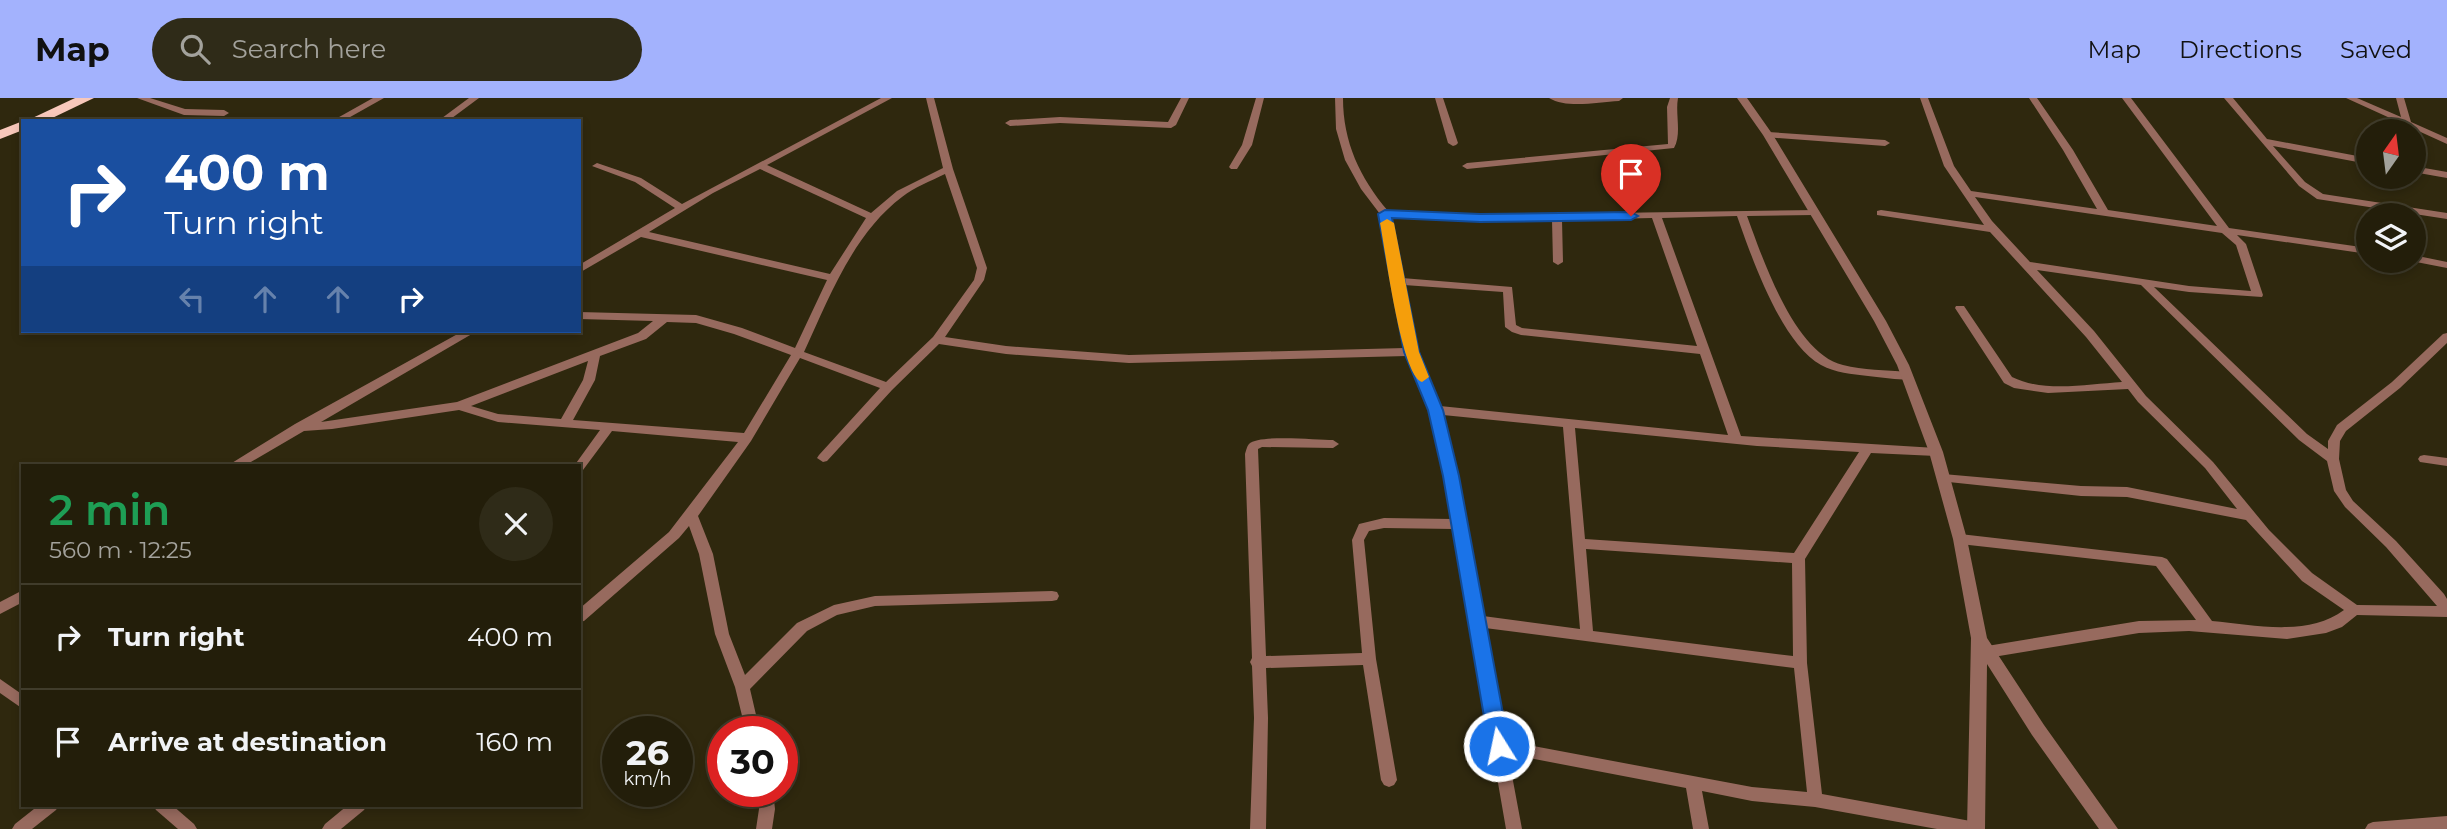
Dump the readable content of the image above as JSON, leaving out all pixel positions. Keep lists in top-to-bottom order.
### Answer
{
  "north": "top",
  "page": {
    "header": "Map",
    "search": "Search here",
    "nav": ["Map", "Directions", "Saved"],
    "turn": ["400 m", "Turn right"],
    "heading": ["2 min", "560 m · 12:25"],
    "list": [
      {
        "name": "Turn right",
        "value": "400 m"
      },
      {
        "name": "Arrive at destination",
        "value": "160 m"
      }
    ],
    "speed": "26 km/h",
    "limit": "30"
  }
}
